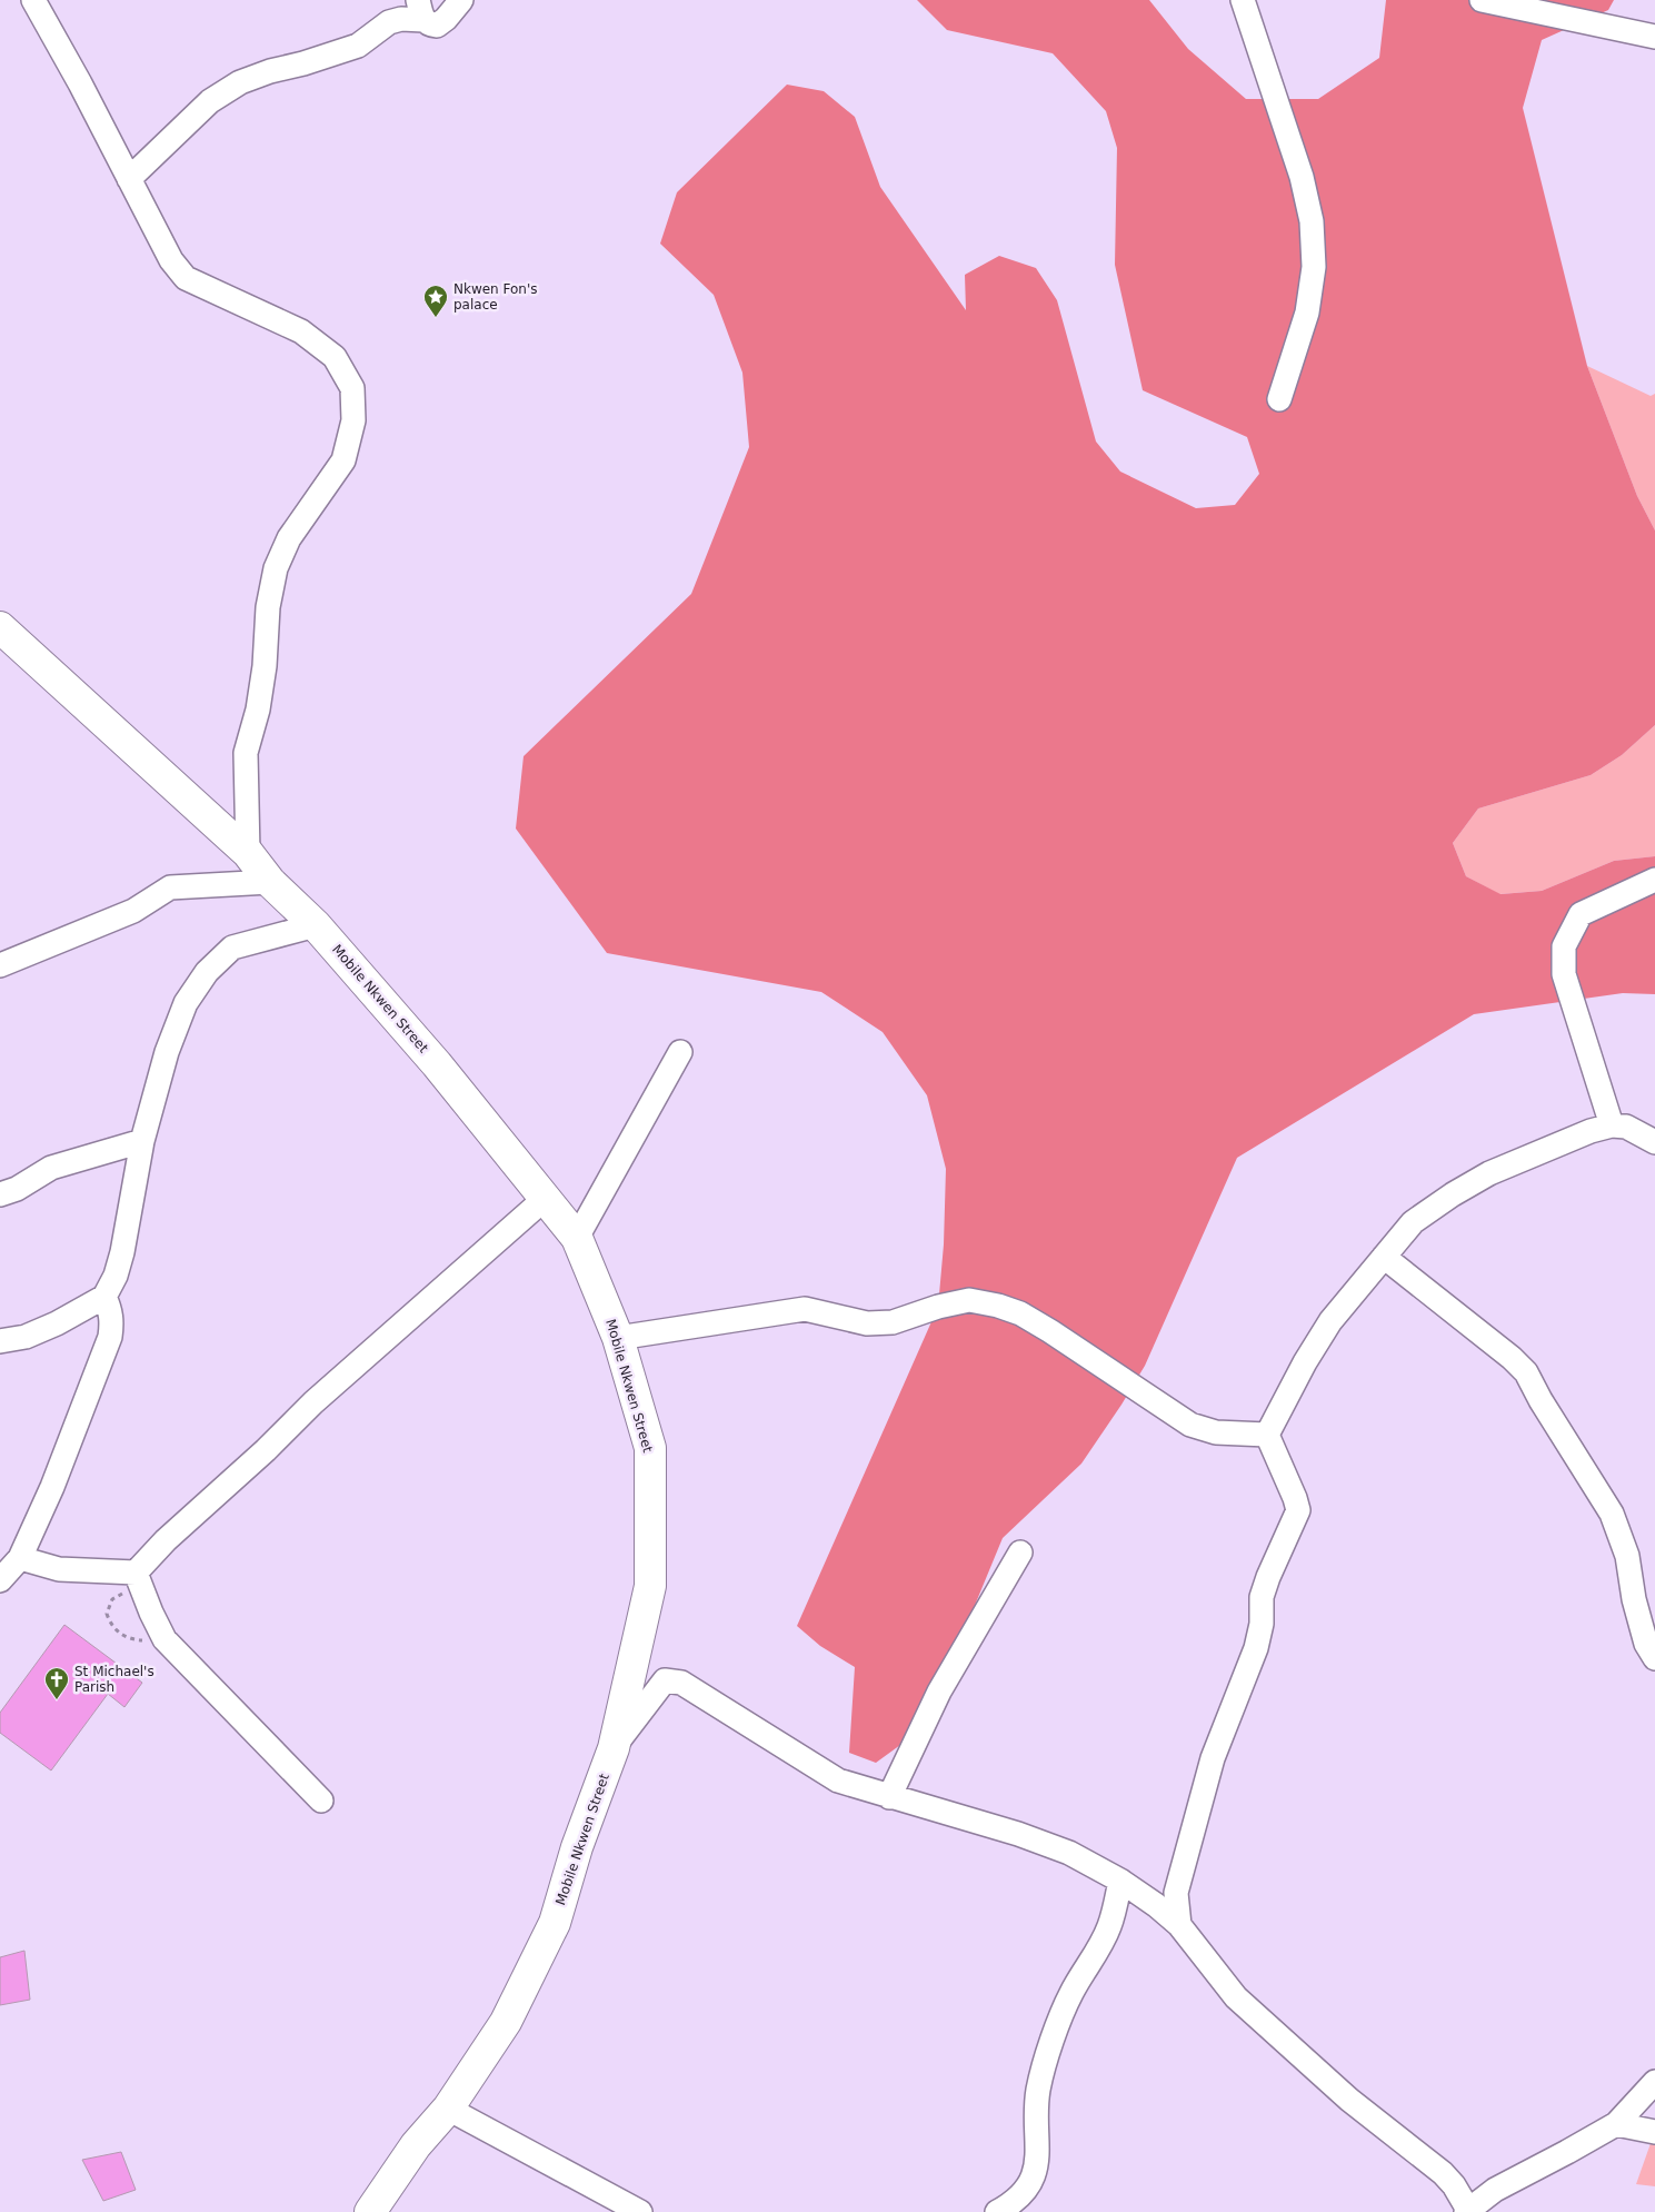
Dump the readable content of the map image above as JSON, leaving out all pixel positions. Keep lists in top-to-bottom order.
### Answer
{
  "streets": {
    "highway": ["Mobile Nkwen Street"]
  },
  "places": {
    "place": ["Nkwen Fon's palace"],
    "church": ["St Michael's Parish"]
  }
}
